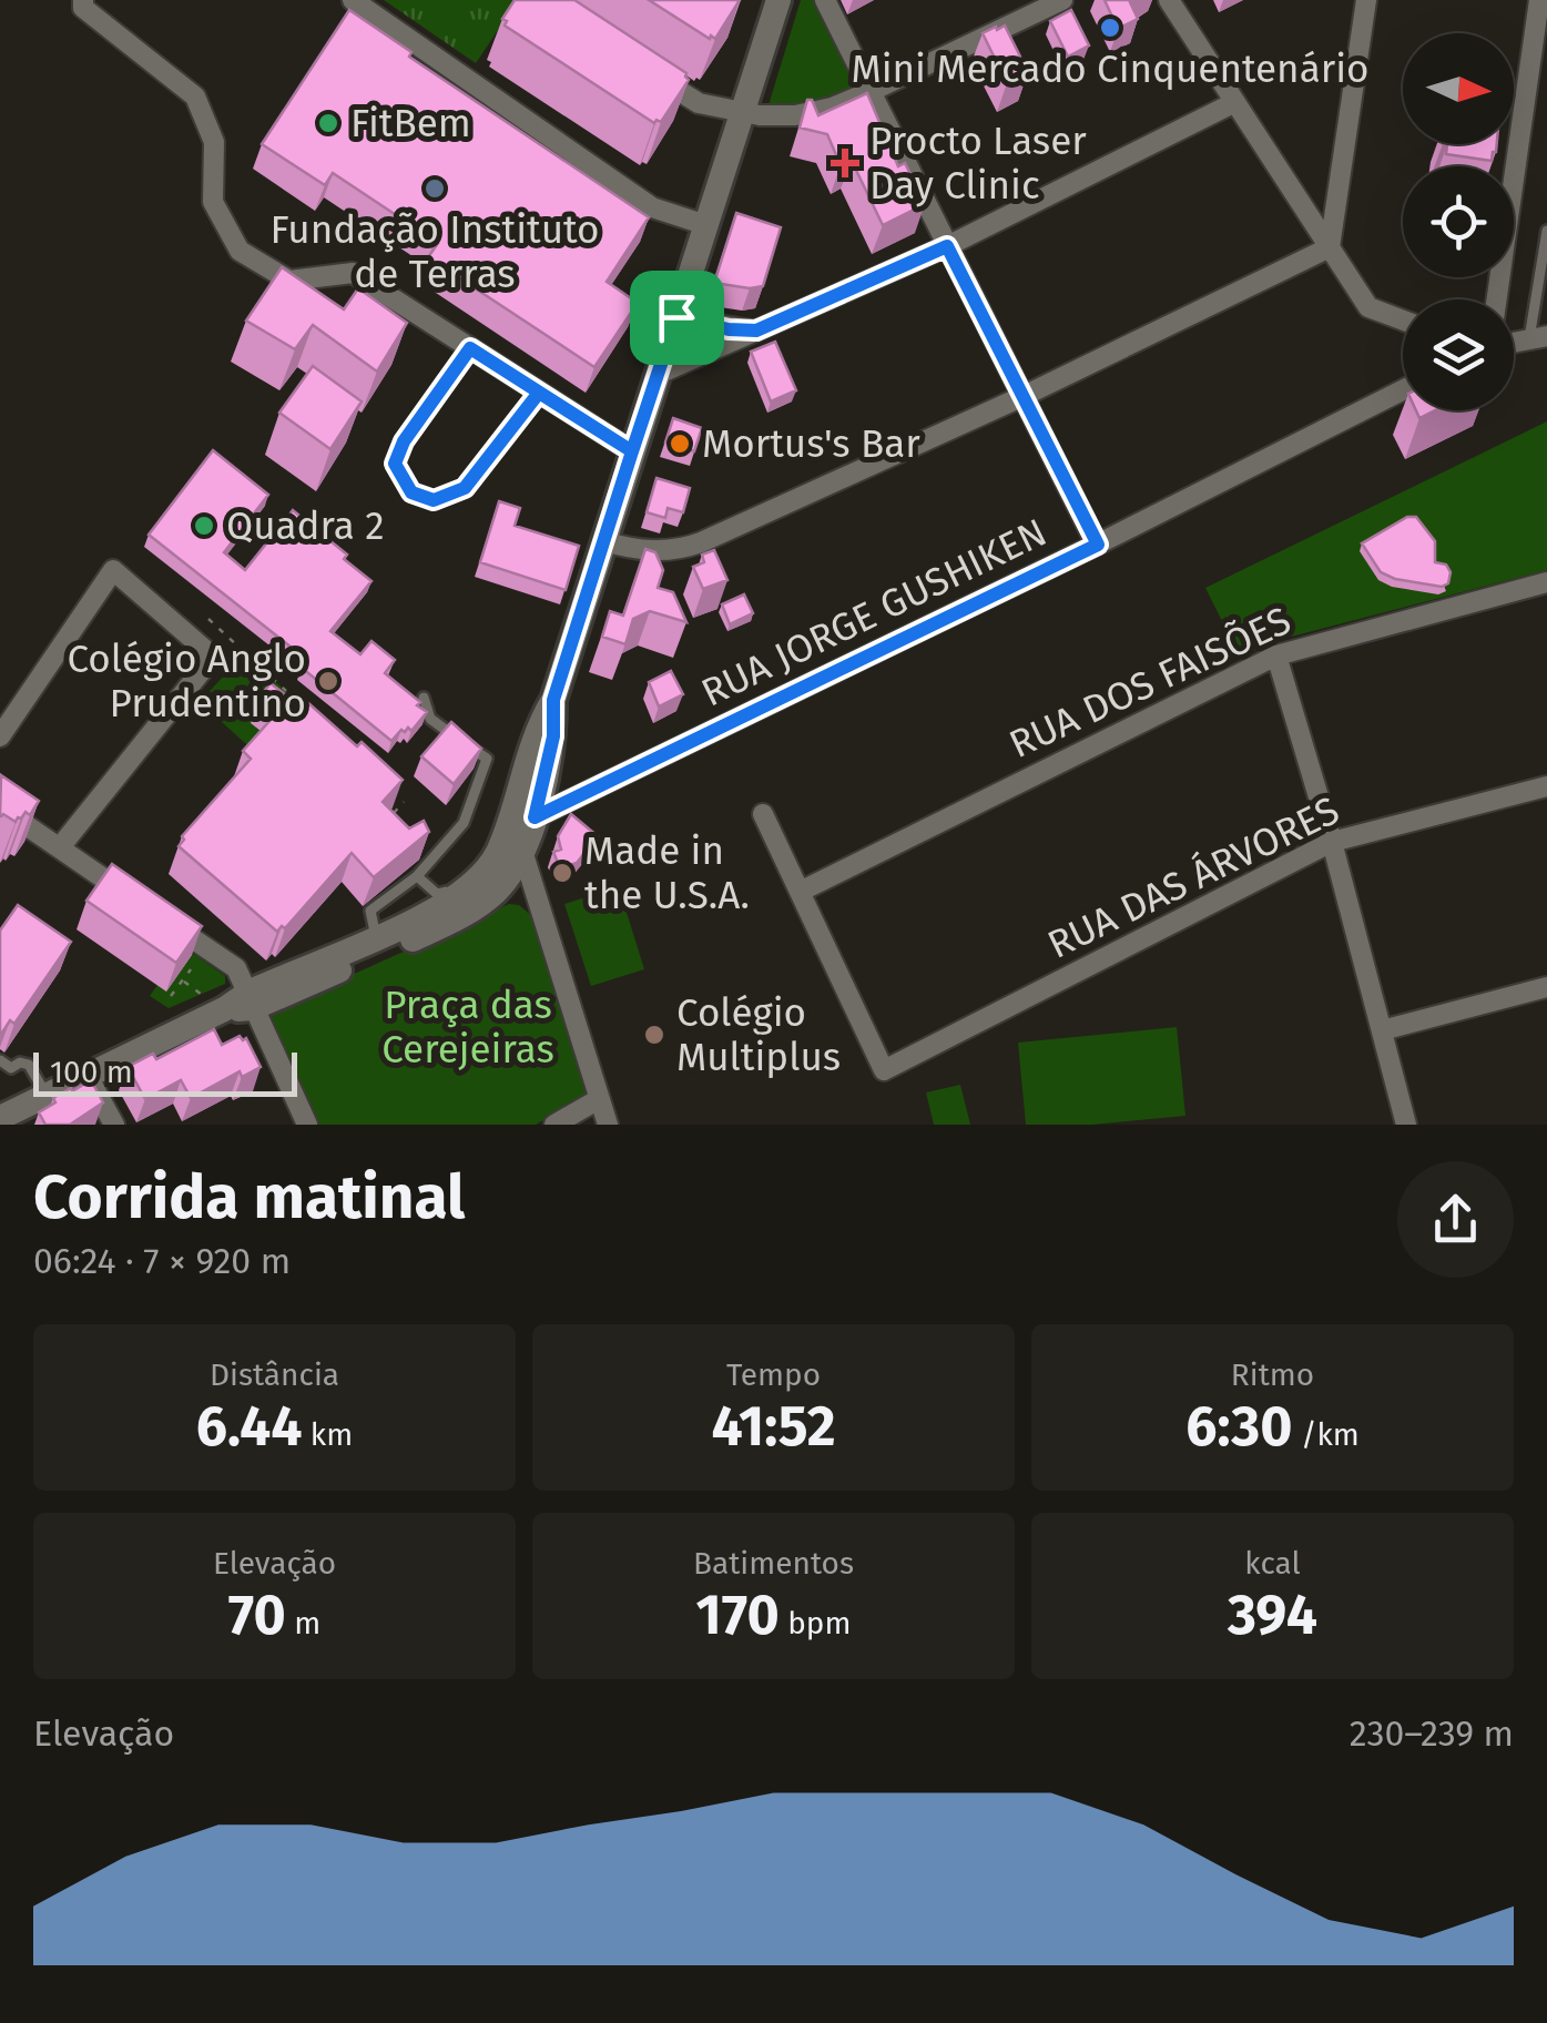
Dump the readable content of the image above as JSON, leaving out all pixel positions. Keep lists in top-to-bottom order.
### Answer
{
  "streets": {
    "street": ["RUA JORGE GUSHIKEN", "RUA DOS FAISÕES", "RUA DAS ÁRVORES"]
  },
  "crossings": [
    ["RUA DOS FAISÕES", "RUA DAS ÁRVORES"]
  ],
  "parks": ["Praça das Cerejeiras"],
  "places": {
    "other": [
      "Mini Mercado Cinquentenário",
      "FitBem",
      "Fundação Instituto de Terras",
      "Mortus's Bar",
      "Quadra 2",
      "Colégio Anglo Prudentino",
      "Made in the U.S.A.",
      "Colégio Multiplus"
    ],
    "health": ["Procto Laser Day Clinic"]
  },
  "scale_bar": "100 m",
  "north": "right",
  "page": {
    "scale": "100 m",
    "heading": ["Corrida matinal", "06:24 · 7 × 920 m"],
    "stats": [
      ["Distância", "6.44 km"],
      ["Tempo", "41:52"],
      ["Ritmo", "6:30 /km"],
      ["Elevação", "70 m"],
      ["Batimentos", "170 bpm"],
      ["kcal", "394"]
    ],
    "chart": ["Elevação", "230–239 m"]
  }
}
